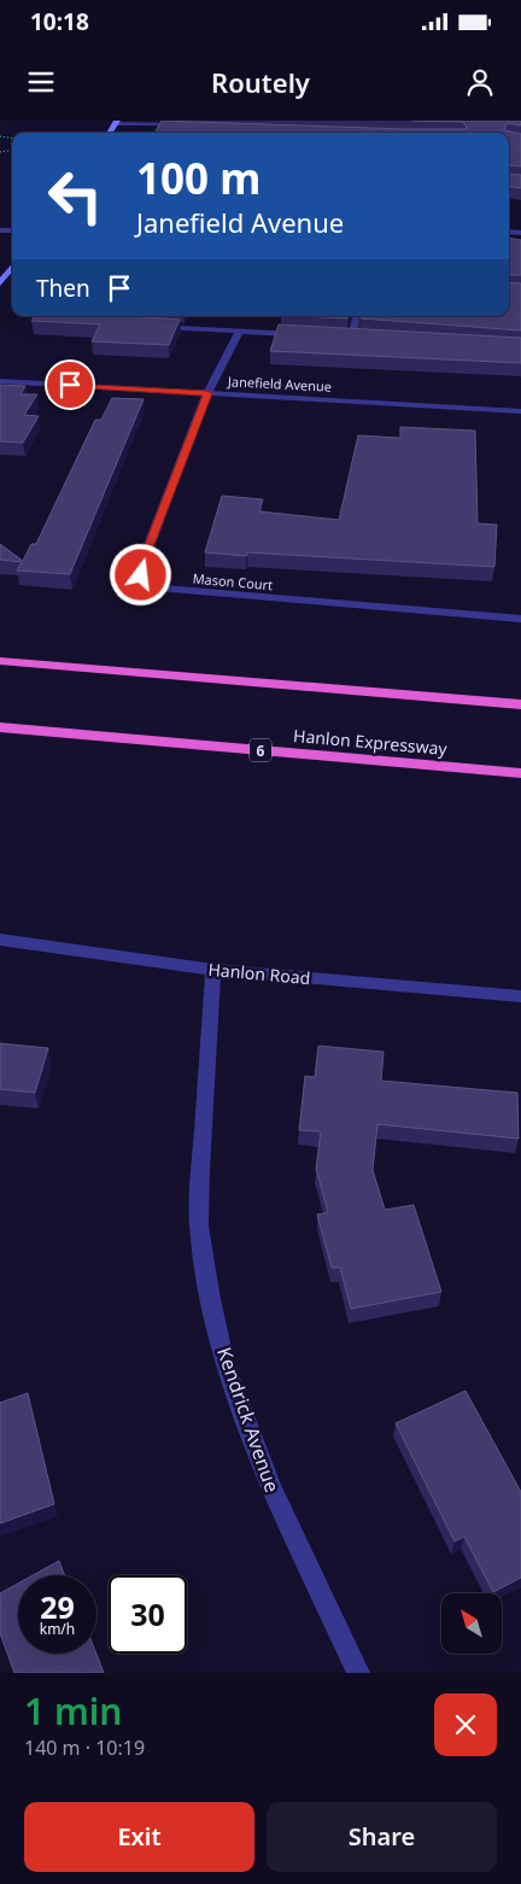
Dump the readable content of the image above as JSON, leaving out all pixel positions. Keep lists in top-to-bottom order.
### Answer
{
  "streets": {
    "highway": ["Hanlon Expressway", "6"],
    "street": [
      "Janefield Avenue",
      "Mason Court",
      "Hanlon Road",
      "Kendrick Avenue"
    ]
  },
  "crossings": [
    ["Janefield Avenue", "Mason Court"],
    ["Hanlon Road", "Kendrick Avenue"]
  ],
  "north": "top left",
  "page": {
    "status": "10:18",
    "header": "Routely",
    "turn": ["100 m", "Janefield Avenue"],
    "then": "Then",
    "speed": "29 km/h",
    "limit": "30",
    "heading": ["1 min", "140 m · 10:19"],
    "buttons": ["Exit", "Share"]
  }
}
